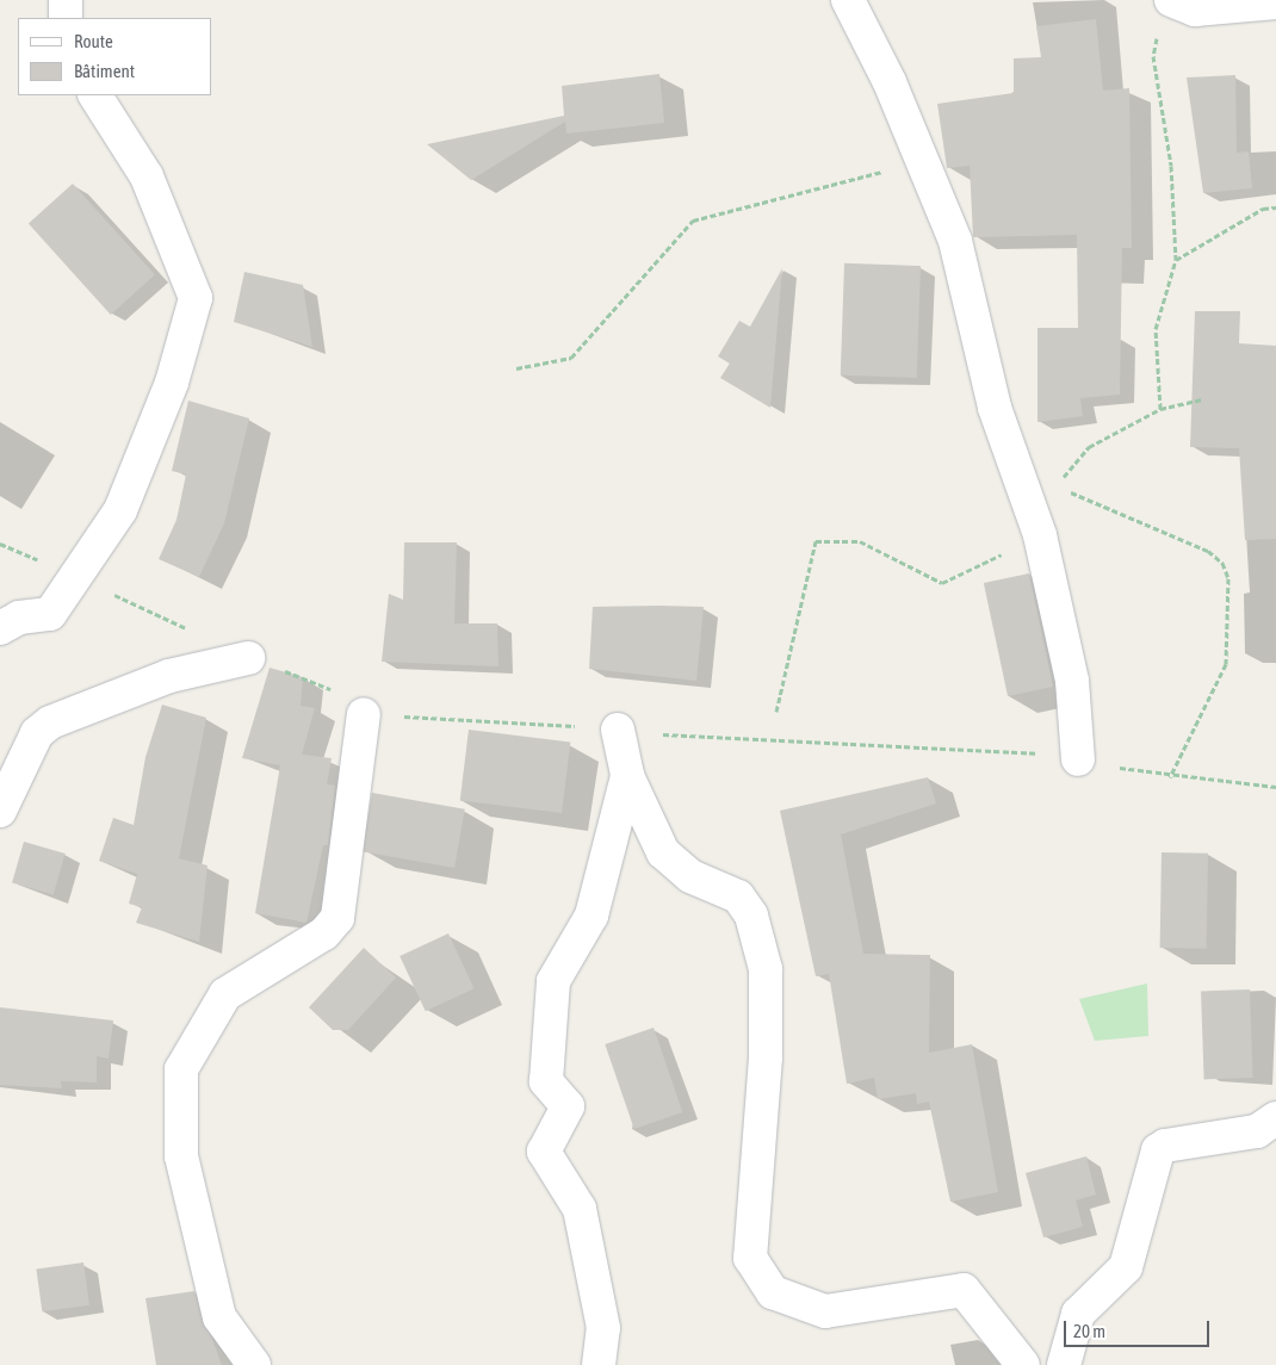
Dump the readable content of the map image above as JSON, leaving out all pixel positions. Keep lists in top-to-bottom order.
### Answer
{
  "legend": ["Route", "Bâtiment"],
  "scale_bar": "20 m"
}
